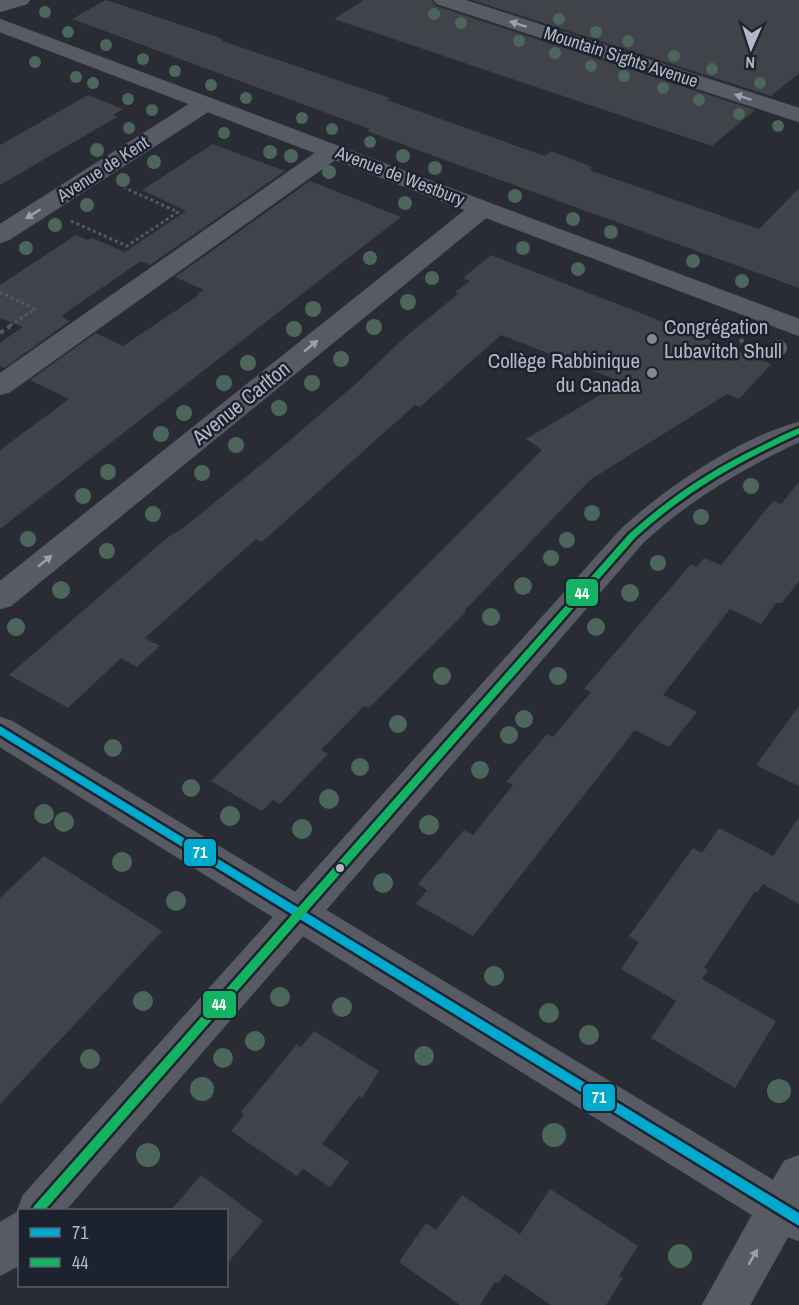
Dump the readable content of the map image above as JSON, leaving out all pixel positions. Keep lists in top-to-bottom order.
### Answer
{
  "streets": {
    "street": [
      "Mountain Sights Avenue",
      "Avenue de Kent",
      "Avenue de Westbury",
      "Avenue Carlton"
    ]
  },
  "crossings": [
    ["Avenue de Kent", "Avenue de Westbury"],
    ["Avenue de Westbury", "Avenue Carlton"]
  ],
  "one_way": ["Mountain Sights Avenue"],
  "places": ["Congrégation Lubavitch Shull", "Collège Rabbinique du Canada"],
  "lines": ["transit line 44", "transit line 71"],
  "legend": ["71", "44"],
  "north": "bottom"
}
